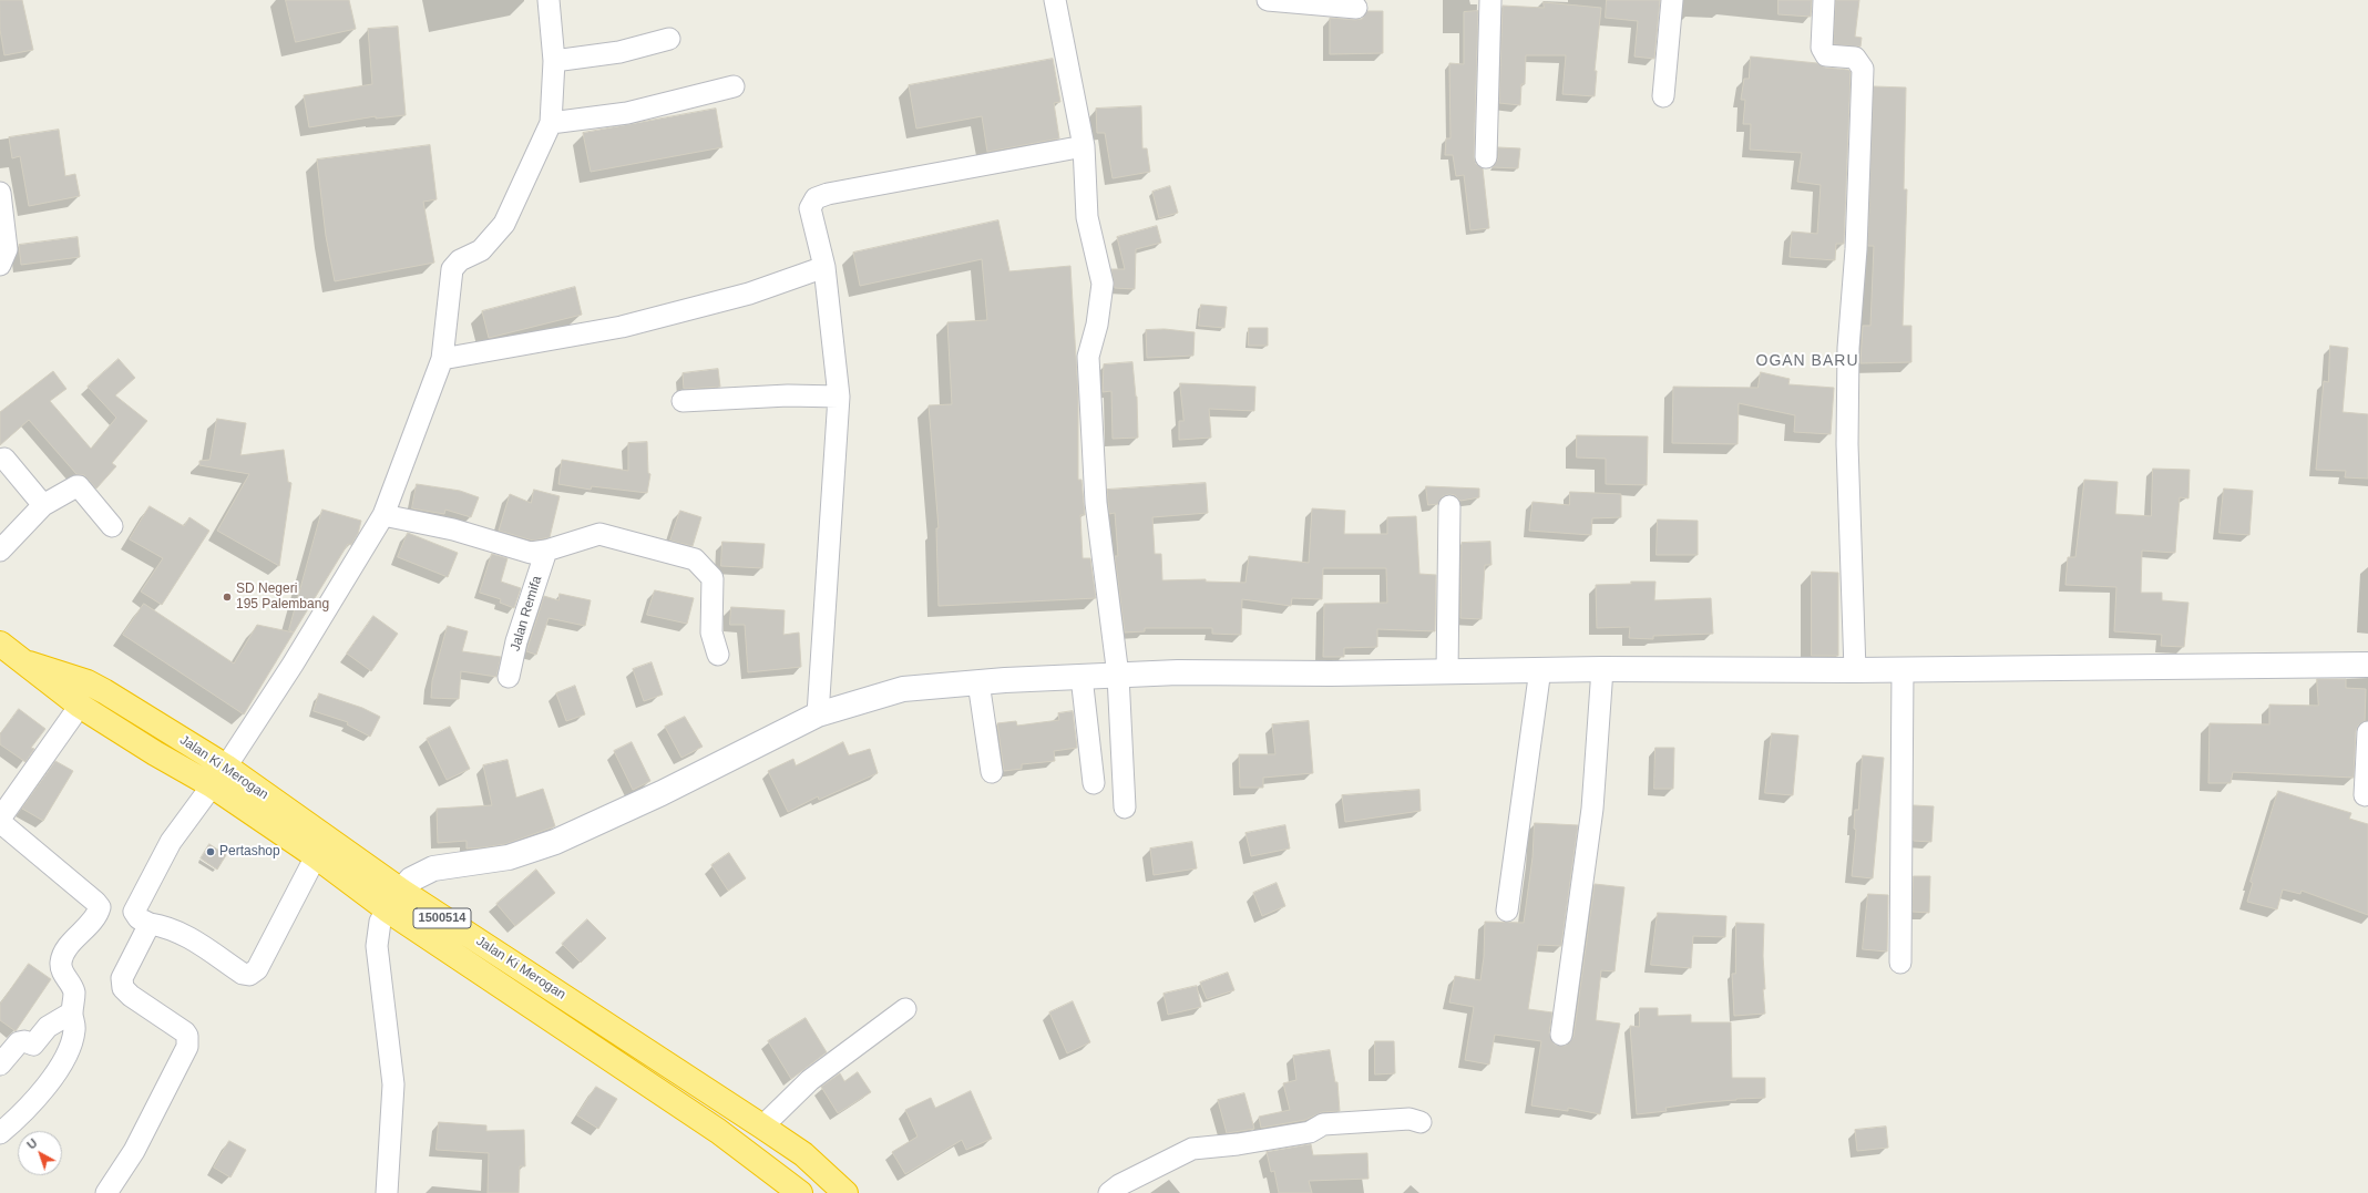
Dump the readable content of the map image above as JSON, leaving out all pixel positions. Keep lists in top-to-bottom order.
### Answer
{
  "streets": {
    "highway": ["Jalan Ki Merogan", "1500514"],
    "street": ["Jalan Remifa"]
  },
  "districts": ["OGAN BARU"],
  "places": ["SD Negeri 195 Palembang", "Pertashop"],
  "north": "top left"
}
